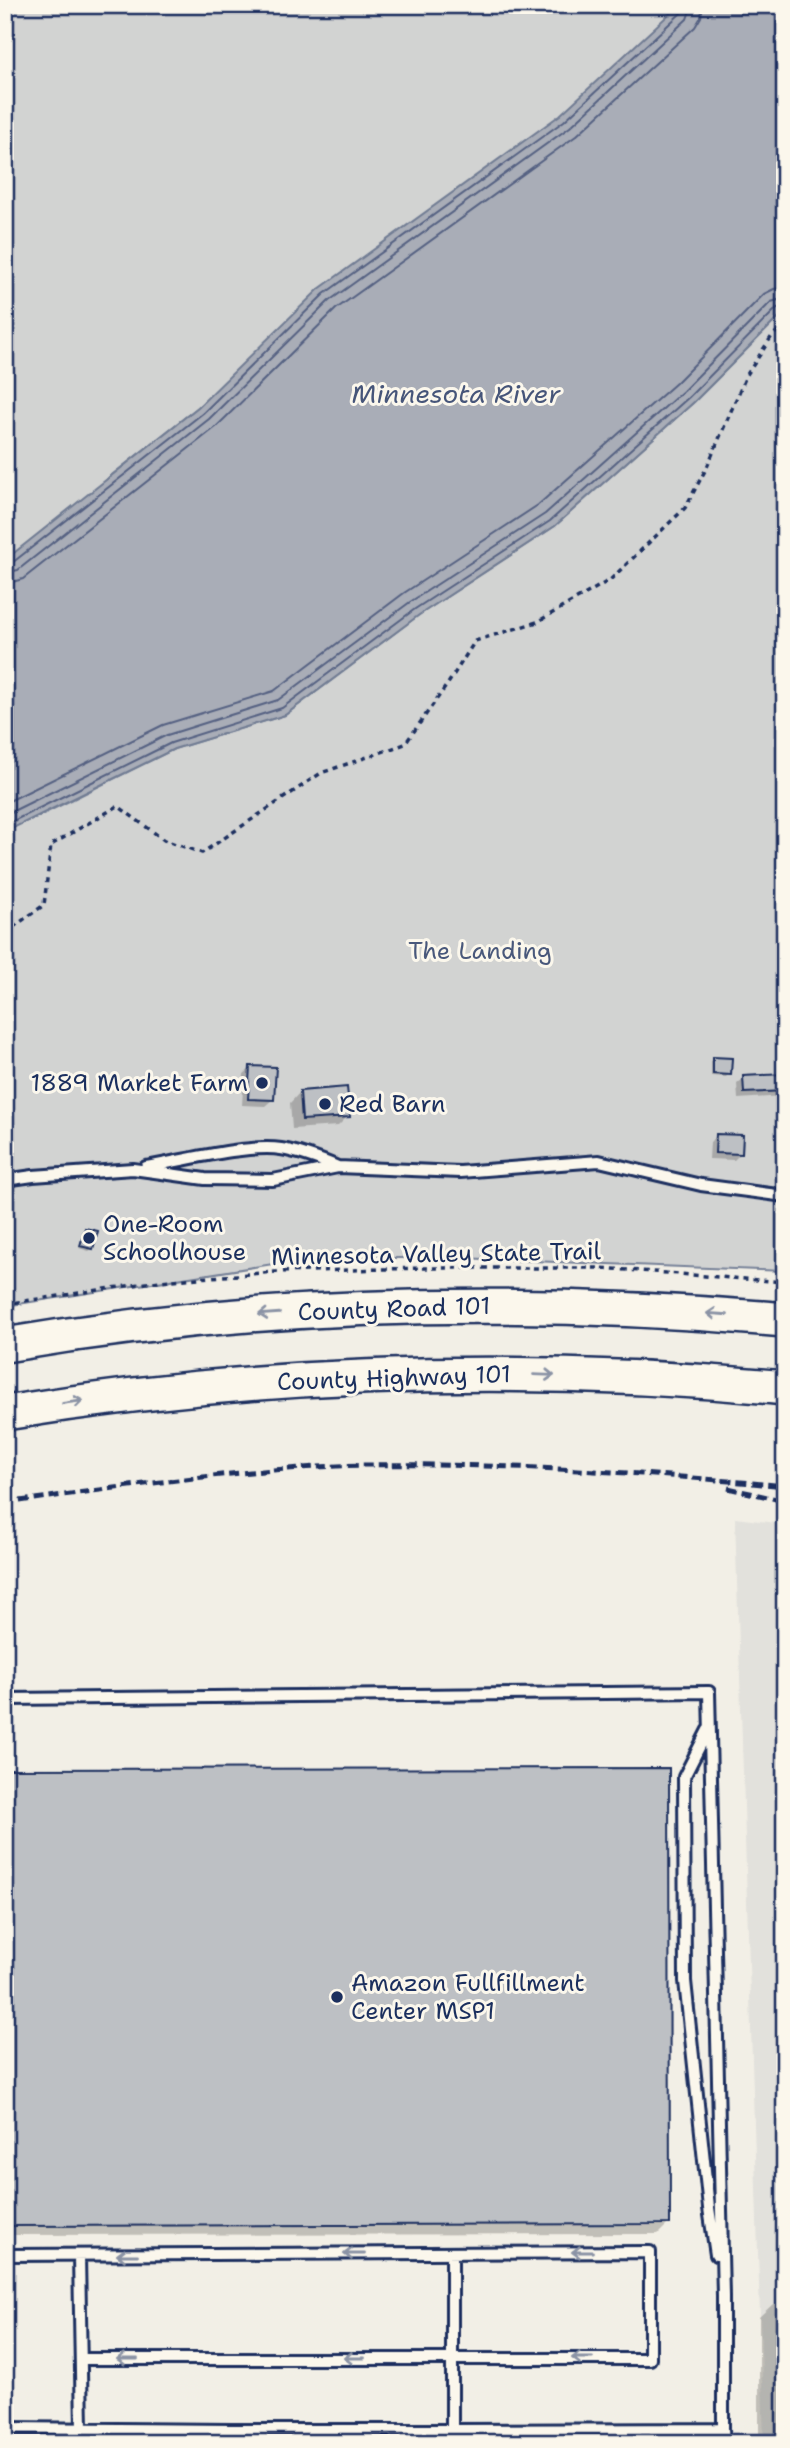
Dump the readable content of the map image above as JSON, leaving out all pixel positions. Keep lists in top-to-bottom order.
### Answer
{
  "streets": {
    "main road": ["County Road 101", "County Highway 101"],
    "path": ["Minnesota Valley State Trail"]
  },
  "one_way": ["County Road 101", "County Highway 101"],
  "water": ["Minnesota River"],
  "parks": ["The Landing"],
  "places": [
    "1889 Market Farm",
    "Red Barn",
    "One-Room Schoolhouse",
    "Amazon Fullfillment Center MSP1"
  ]
}
